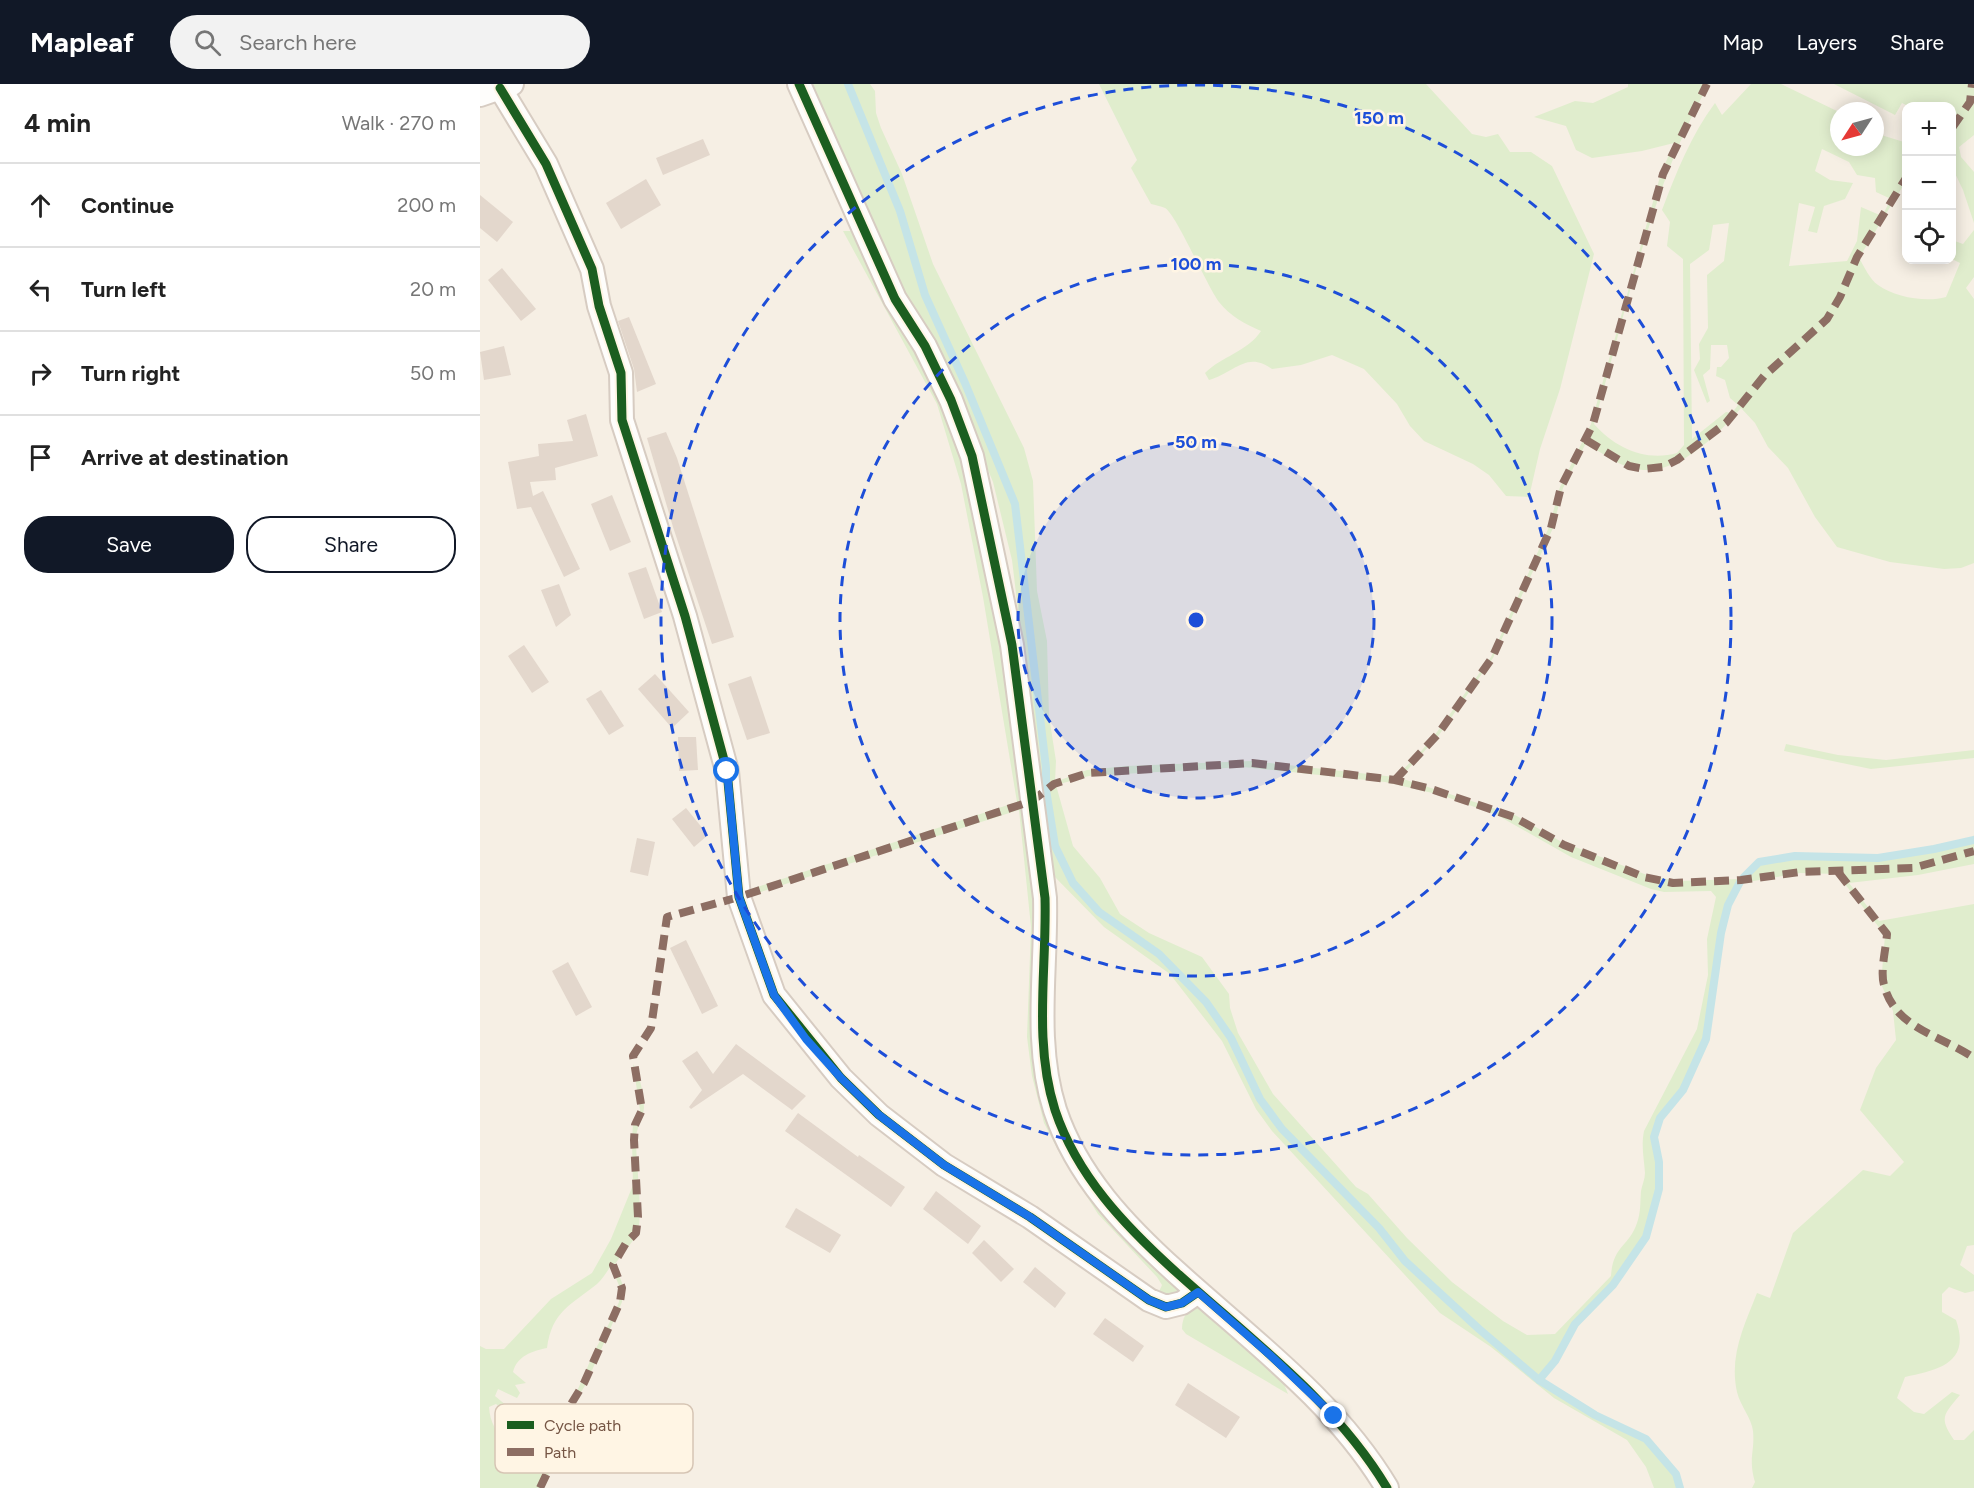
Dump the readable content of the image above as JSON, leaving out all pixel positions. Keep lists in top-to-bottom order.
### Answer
{
  "legend": ["Cycle path", "Path"],
  "north": "bottom left",
  "page": {
    "header": "Mapleaf",
    "search": "Search here",
    "nav": ["Map", "Layers", "Share"],
    "heading": ["4 min", "Walk · 270 m"],
    "map_buttons": ["+", "−"],
    "list": [
      ["Continue", "200 m"],
      ["Turn left", "20 m"],
      ["Turn right", "50 m"],
      "Arrive at destination"
    ],
    "buttons": ["Save", "Share"]
  },
  "rings": ["150 m", "100 m", "50 m"]
}
